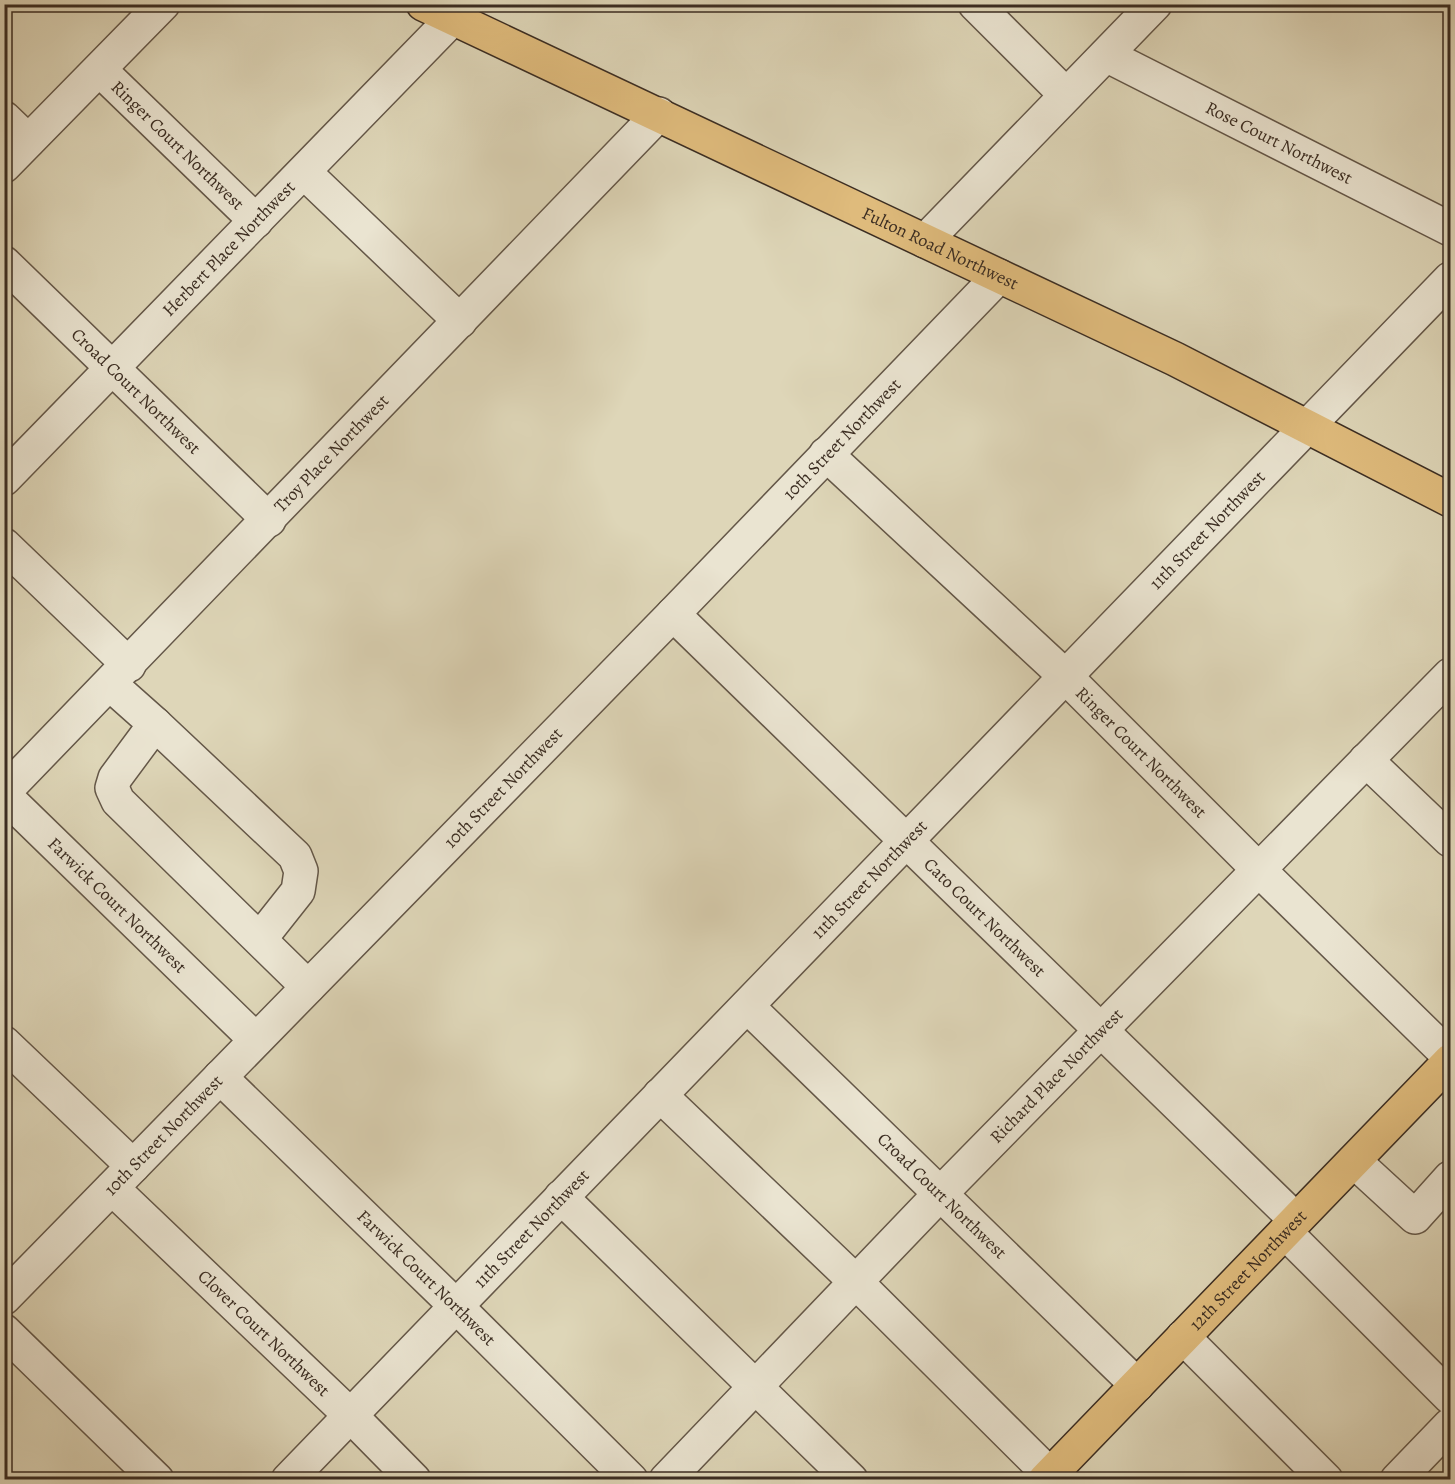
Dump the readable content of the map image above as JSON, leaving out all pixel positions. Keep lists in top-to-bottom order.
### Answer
{
  "streets": {
    "main road": ["Fulton Road Northwest", "12th Street Northwest"],
    "street": [
      "Rose Court Northwest",
      "Ringer Court Northwest",
      "Herbert Place Northwest",
      "Croad Court Northwest",
      "10th Street Northwest",
      "Troy Place Northwest",
      "11th Street Northwest",
      "Farwick Court Northwest",
      "Cato Court Northwest",
      "Richard Place Northwest",
      "Clover Court Northwest"
    ]
  },
  "crossings": [
    ["Ringer Court Northwest", "Herbert Place Northwest"],
    ["Ringer Court Northwest", "10th Street Northwest"],
    ["Ringer Court Northwest", "11th Street Northwest"],
    ["Ringer Court Northwest", "Richard Place Northwest"],
    ["Ringer Court Northwest", "12th Street Northwest"],
    ["Fulton Road Northwest", "Herbert Place Northwest"],
    ["Fulton Road Northwest", "10th Street Northwest"],
    ["Fulton Road Northwest", "Troy Place Northwest"],
    ["Fulton Road Northwest", "11th Street Northwest"],
    ["Herbert Place Northwest", "Croad Court Northwest"],
    ["Croad Court Northwest", "Troy Place Northwest"],
    ["Croad Court Northwest", "11th Street Northwest"],
    ["Croad Court Northwest", "Richard Place Northwest"],
    ["Croad Court Northwest", "12th Street Northwest"],
    ["10th Street Northwest", "Farwick Court Northwest"],
    ["10th Street Northwest", "Cato Court Northwest"],
    ["10th Street Northwest", "Clover Court Northwest"],
    ["Troy Place Northwest", "Farwick Court Northwest"],
    ["11th Street Northwest", "Farwick Court Northwest"],
    ["11th Street Northwest", "Cato Court Northwest"],
    ["11th Street Northwest", "Clover Court Northwest"],
    ["Cato Court Northwest", "Richard Place Northwest"],
    ["Cato Court Northwest", "12th Street Northwest"]
  ]
}
